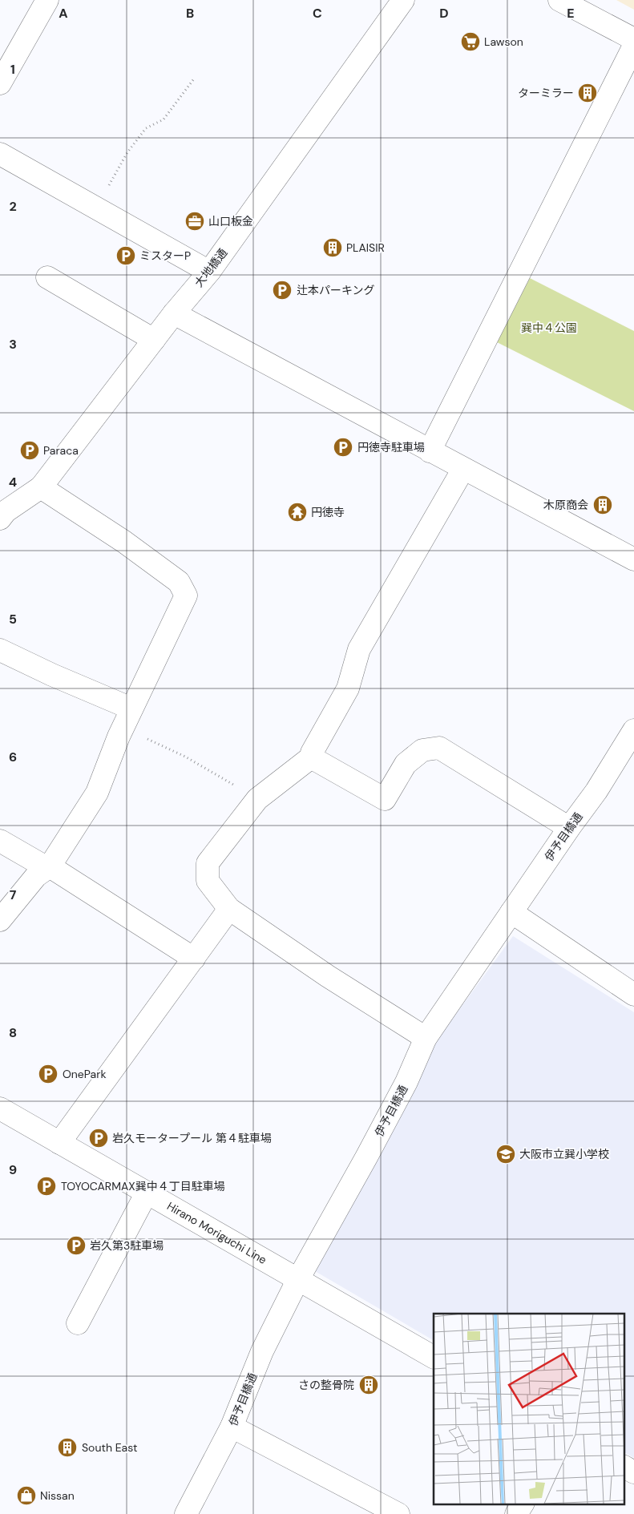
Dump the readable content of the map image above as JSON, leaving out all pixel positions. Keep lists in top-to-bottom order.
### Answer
{
  "streets": {
    "street": ["大地橋通", "伊予目橋通", "Hirano Moriguchi Line"]
  },
  "crossings": [
    ["伊予目橋通", "Hirano Moriguchi Line"]
  ],
  "parks": ["巽中４公園"],
  "places": {
    "supermarket": ["Lawson"],
    "building": [
      "ターミラー",
      "PLAISIR",
      "木原商会",
      "さの整骨院",
      "South East"
    ],
    "office": ["山口板金"],
    "parking": [
      "ミスターP",
      "辻本パーキング",
      "円徳寺駐車場",
      "Paraca",
      "OnePark",
      "岩久モータープール 第４駐車場",
      "TOYOCARMAX巽中４丁目駐車場",
      "岩久第3駐車場"
    ],
    "temple": ["円徳寺"],
    "school or university": ["大阪市立巽小学校"],
    "shop": ["Nissan"]
  },
  "grid": {
    "columns": [
      "A",
      "B",
      "C",
      "D",
      "E"
    ],
    "rows": [
      "1",
      "2",
      "3",
      "4",
      "5",
      "6",
      "7",
      "8",
      "9"
    ]
  }
}
